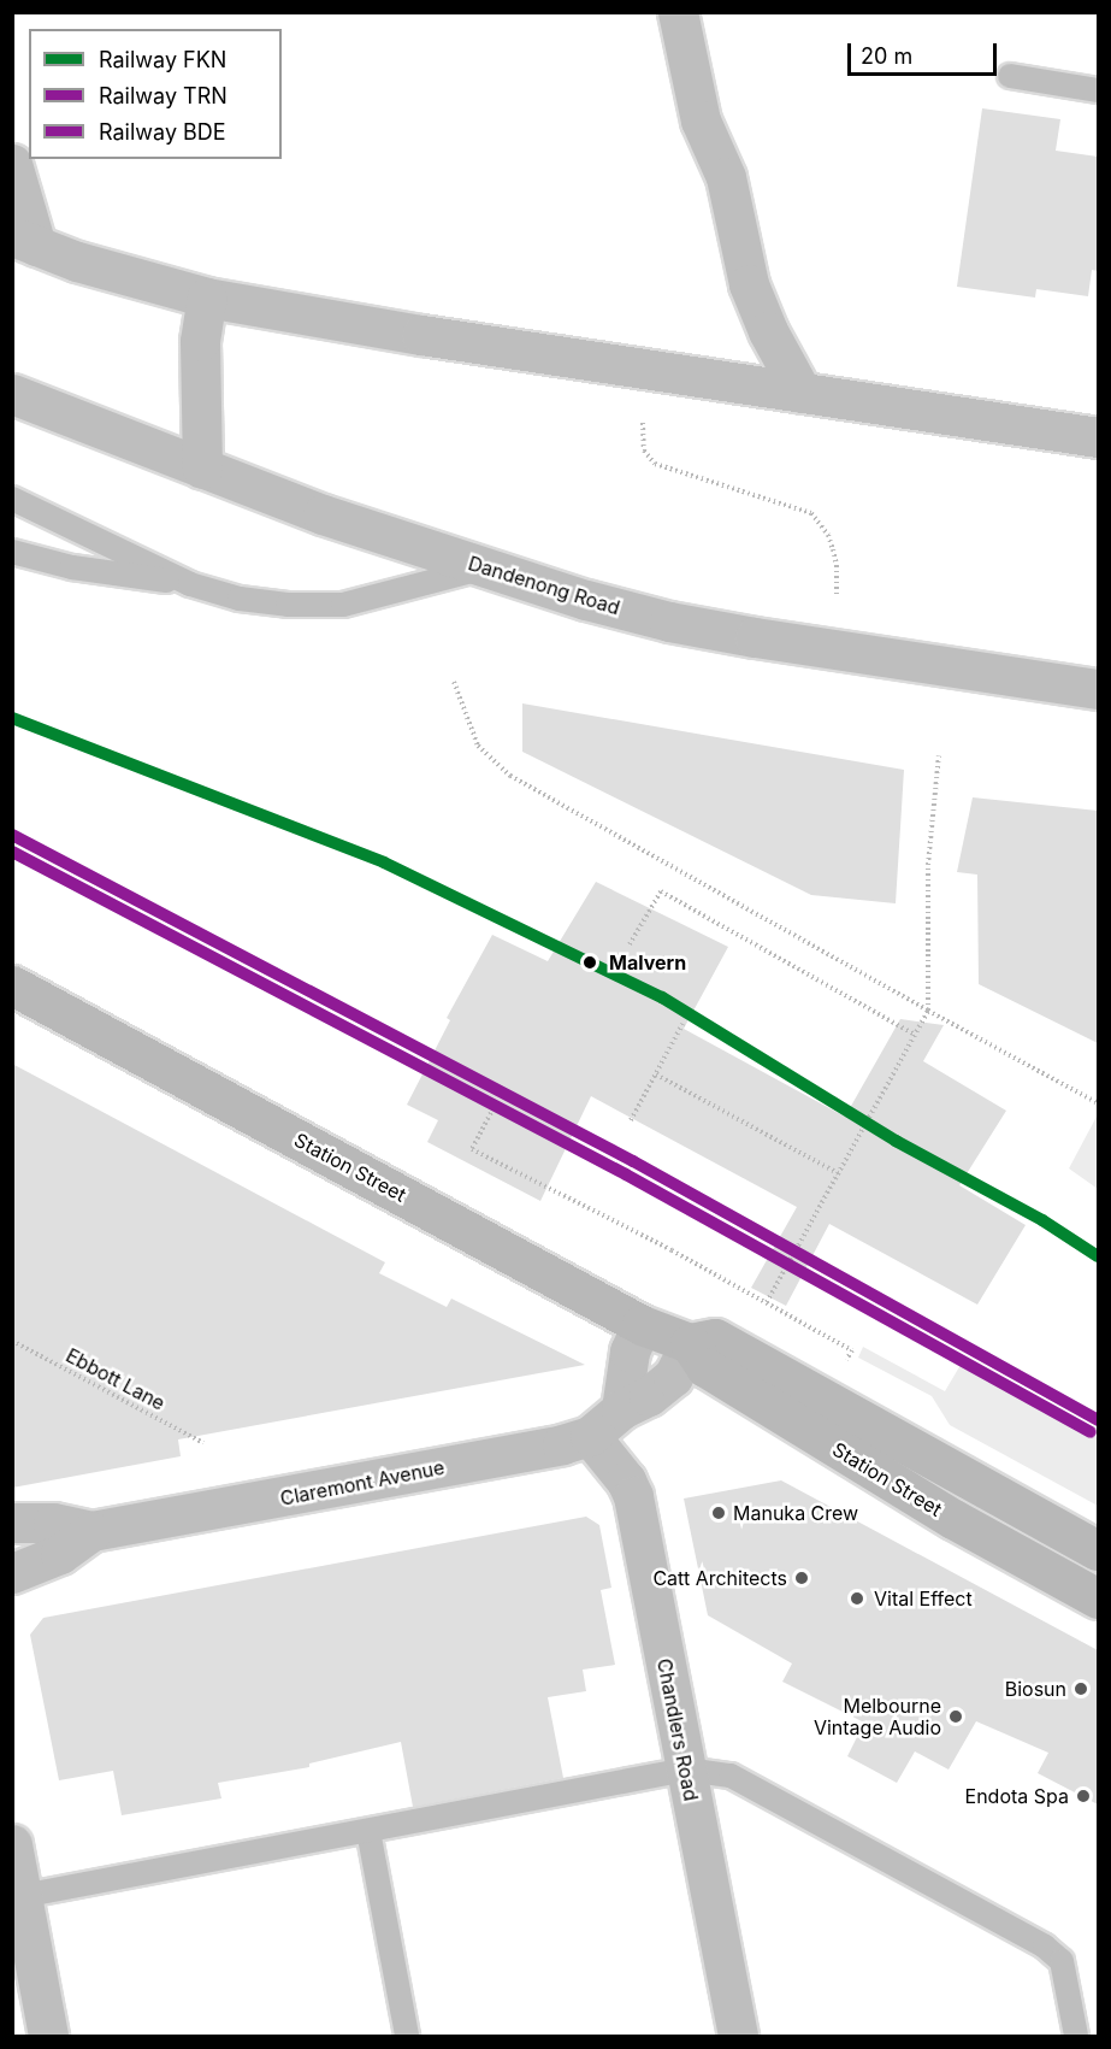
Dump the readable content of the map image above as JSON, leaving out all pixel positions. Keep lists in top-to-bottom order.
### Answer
{
  "streets": {
    "main road": ["Dandenong Road", "Claremont Avenue", "Chandlers Road"],
    "street": ["Station Street"],
    "path": ["Ebbott Lane"]
  },
  "crossings": [
    ["Station Street", "Claremont Avenue"],
    ["Claremont Avenue", "Chandlers Road"]
  ],
  "places": [
    "Malvern",
    "Manuka Crew",
    "Catt Architects",
    "Vital Effect",
    "Biosun",
    "Melbourne Vintage Audio",
    "Endota Spa"
  ],
  "lines": ["rail line FKN", "rail line TRN", "rail line BDE"],
  "legend": ["Railway FKN", "Railway TRN", "Railway BDE"],
  "scale_bar": "20 m"
}
